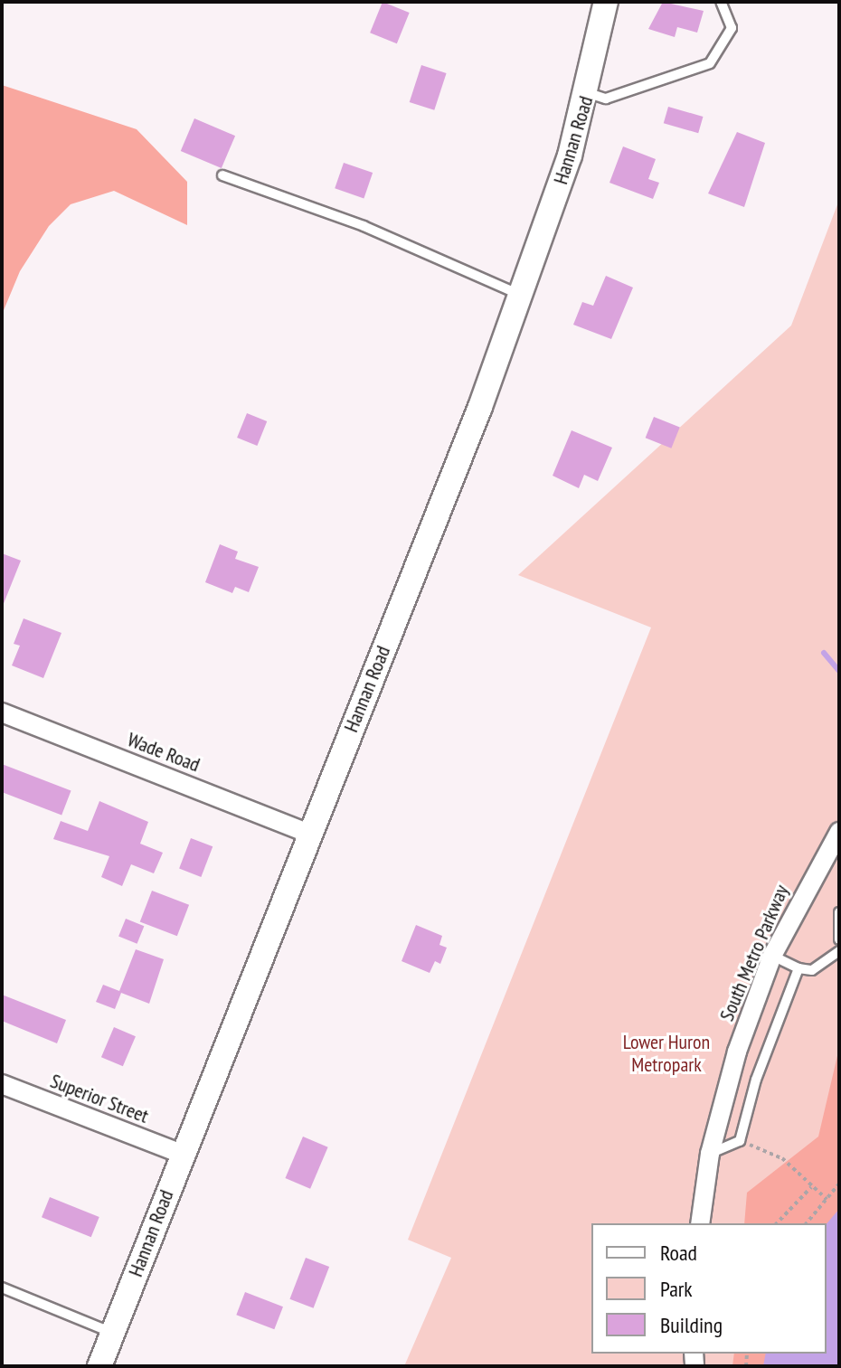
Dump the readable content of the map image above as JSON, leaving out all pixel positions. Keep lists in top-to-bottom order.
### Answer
{
  "streets": {
    "street": [
      "Hannan Road",
      "Wade Road",
      "South Metro Parkway",
      "Superior Street"
    ]
  },
  "crossings": [
    ["Hannan Road", "Wade Road"],
    ["Hannan Road", "Superior Street"]
  ],
  "parks": ["Lower Huron Metropark"],
  "legend": ["Road", "Park", "Building"]
}
